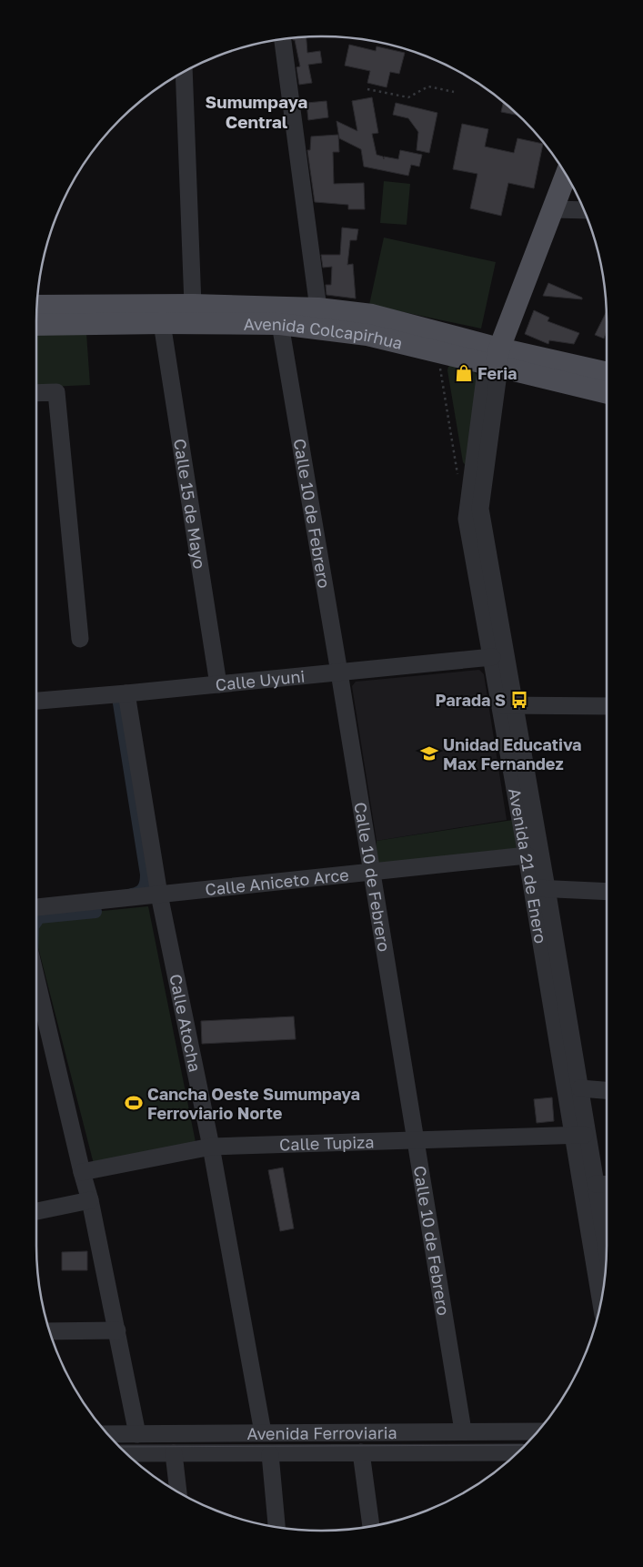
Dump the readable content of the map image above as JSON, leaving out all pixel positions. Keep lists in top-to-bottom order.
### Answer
{
  "streets": {
    "main road": ["Avenida Colcapirhua", "Avenida 21 de Enero"],
    "street": [
      "Calle 15 de Mayo",
      "Calle 10 de Febrero",
      "Calle Uyuni",
      "Calle Aniceto Arce",
      "Calle Atocha",
      "Calle Tupiza",
      "Avenida Ferroviaria"
    ]
  },
  "crossings": [
    ["Avenida Colcapirhua", "Calle 15 de Mayo"],
    ["Avenida Colcapirhua", "Calle 10 de Febrero"],
    ["Avenida Colcapirhua", "Avenida 21 de Enero"],
    ["Calle 15 de Mayo", "Calle Uyuni"],
    ["Calle 10 de Febrero", "Calle Uyuni"],
    ["Calle 10 de Febrero", "Calle Aniceto Arce"],
    ["Calle 10 de Febrero", "Calle Tupiza"],
    ["Calle 10 de Febrero", "Avenida Ferroviaria"],
    ["Calle Uyuni", "Avenida 21 de Enero"],
    ["Calle Uyuni", "Calle Atocha"],
    ["Avenida 21 de Enero", "Calle Aniceto Arce"],
    ["Avenida 21 de Enero", "Calle Tupiza"],
    ["Calle Aniceto Arce", "Calle Atocha"],
    ["Calle Atocha", "Calle Tupiza"],
    ["Calle Atocha", "Avenida Ferroviaria"]
  ],
  "districts": ["Sumumpaya Central"],
  "places": {
    "shop": ["Feria"],
    "bus stop": ["Parada S"],
    "school or university": ["Unidad Educativa Max Fernandez"],
    "sports": ["Cancha Oeste Sumumpaya Ferroviario Norte"]
  }
}
